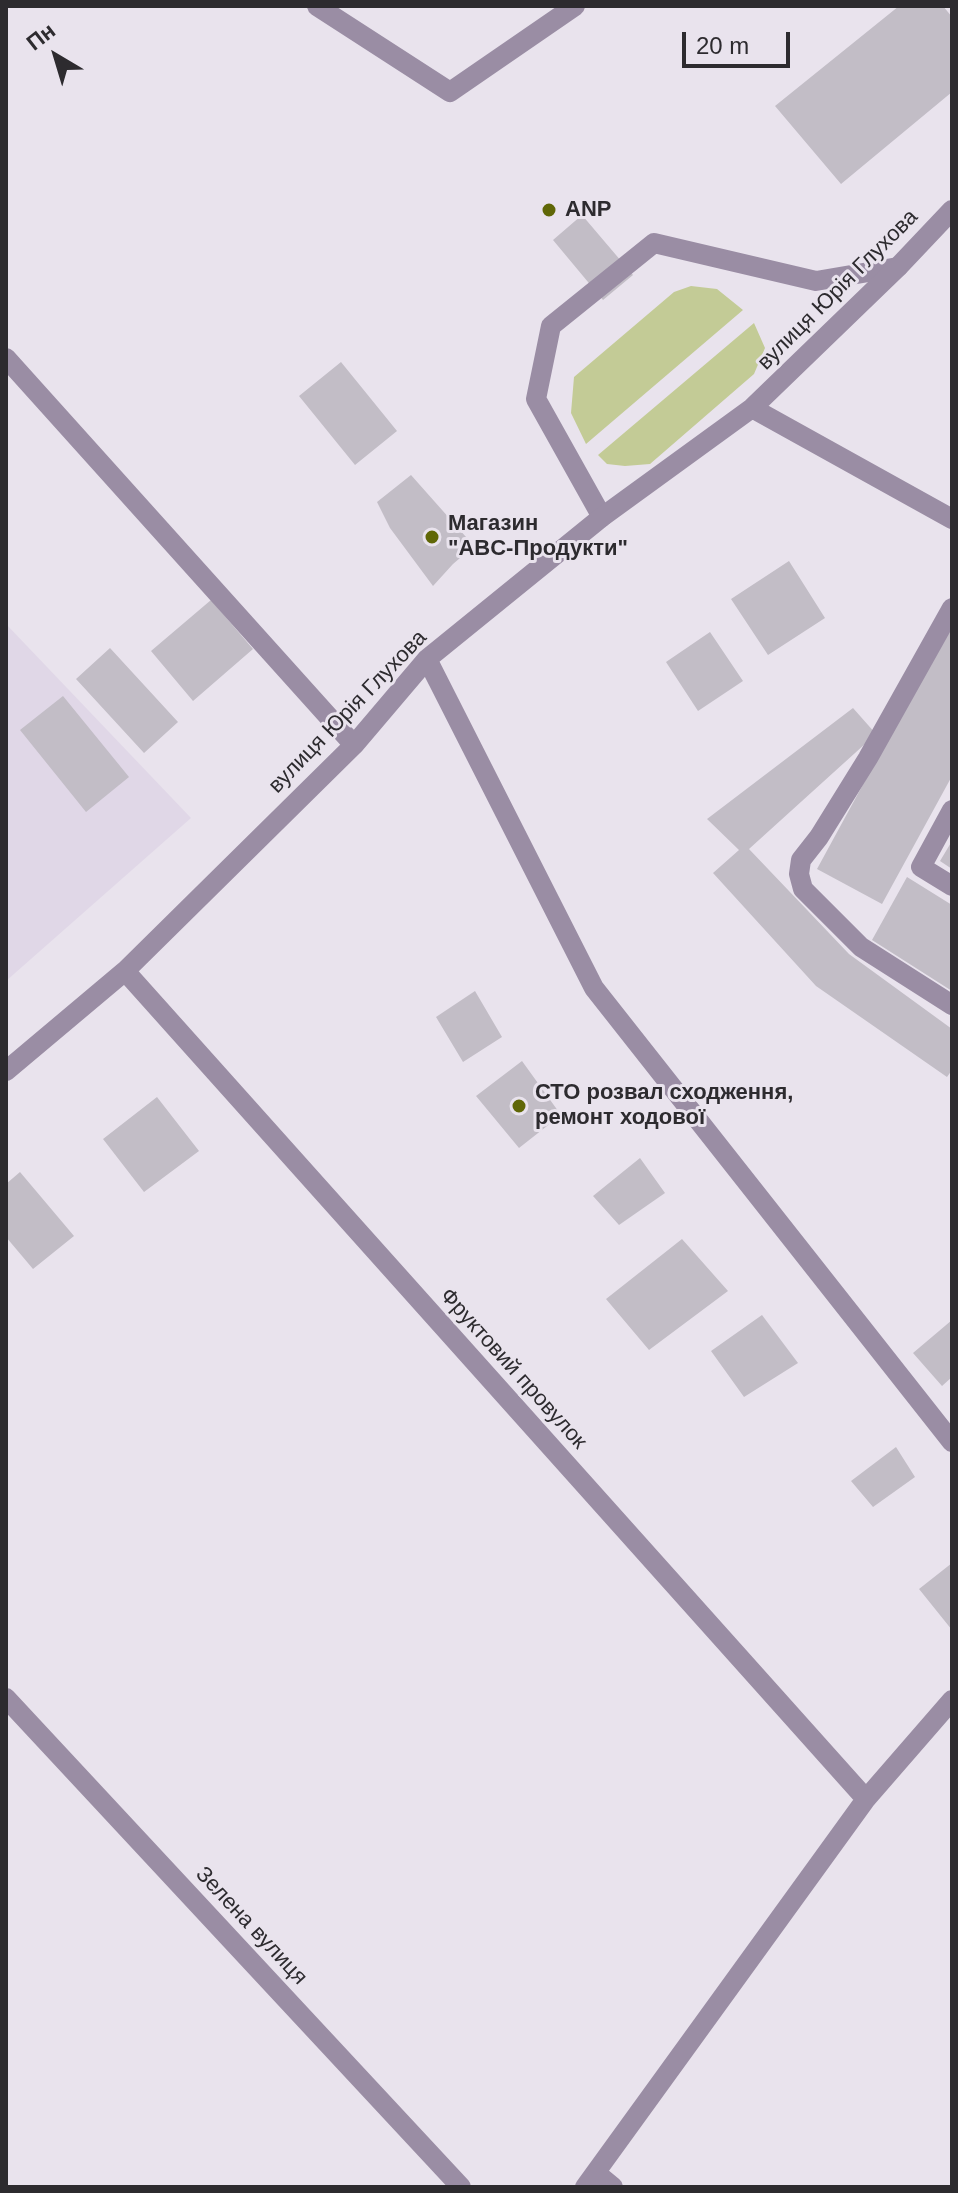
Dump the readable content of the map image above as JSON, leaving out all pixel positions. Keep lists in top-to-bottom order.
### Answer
{
  "streets": {
    "street": ["вулиця Юрія Глухова", "Фруктовий провулок", "Зелена вулиця"]
  },
  "crossings": [
    ["вулиця Юрія Глухова", "Фруктовий провулок"]
  ],
  "places": ["ANP", "Магазин \"ABC-Продукти\"", "СТО розвал сходження, ремонт ходової"],
  "scale_bar": "20 m",
  "north": "top left"
}
